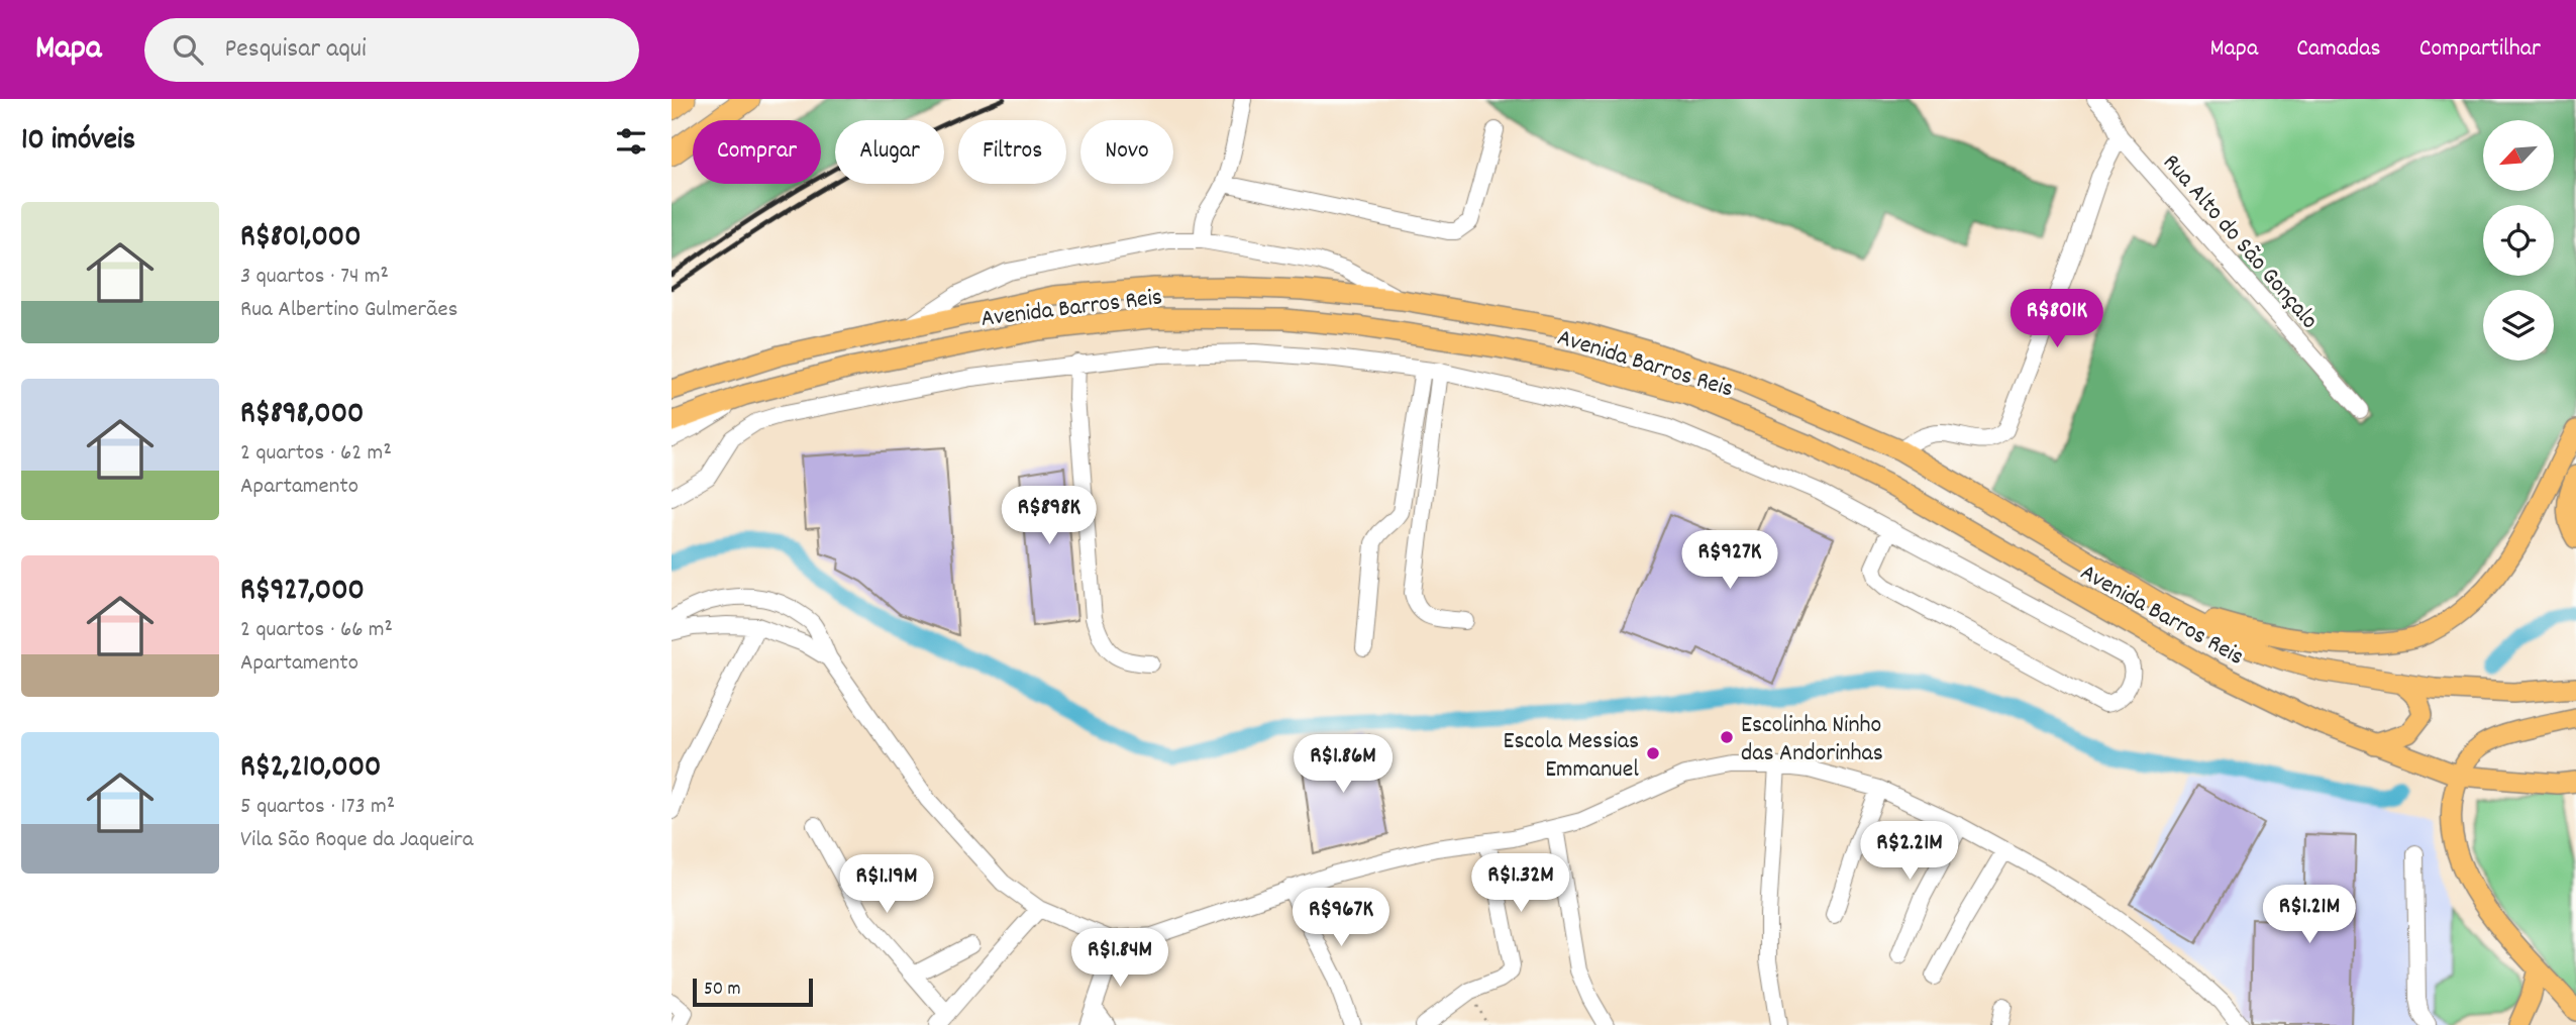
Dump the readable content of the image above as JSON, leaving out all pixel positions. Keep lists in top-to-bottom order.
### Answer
{
  "streets": {
    "main road": ["Avenida Barros Reis"],
    "street": ["Rua Alto do São Gonçalo"]
  },
  "places": ["Escolinha Ninho das Andorinhas", "Escola Messias Emmanuel"],
  "scale_bar": "50 m",
  "north": "bottom left",
  "page": {
    "header": "Mapa",
    "search": "Pesquisar aqui",
    "nav": ["Mapa", "Camadas", "Compartilhar"],
    "heading": "10 imóveis",
    "chip": [
      "Comprar",
      "Alugar",
      "Filtros",
      "Novo"
    ],
    "list": [
      {
        "name": "R$801,000",
        "note": "3 quartos · 74 m² · Rua Albertino Gulmerães"
      },
      {
        "name": "R$898,000",
        "note": "2 quartos · 62 m² · Apartamento"
      },
      {
        "name": "R$927,000",
        "note": "2 quartos · 66 m² · Apartamento"
      },
      {
        "name": "R$2,210,000",
        "note": "5 quartos · 173 m² · Vila São Roque da Jaqueira"
      }
    ],
    "price": [
      "R$801K",
      "R$898K",
      "R$927K",
      "R$1.86M",
      "R$2.21M",
      "R$1.32M",
      "R$1.19M",
      "R$1.21M",
      "R$967K",
      "R$1.84M"
    ],
    "scale": "50 m"
  }
}
